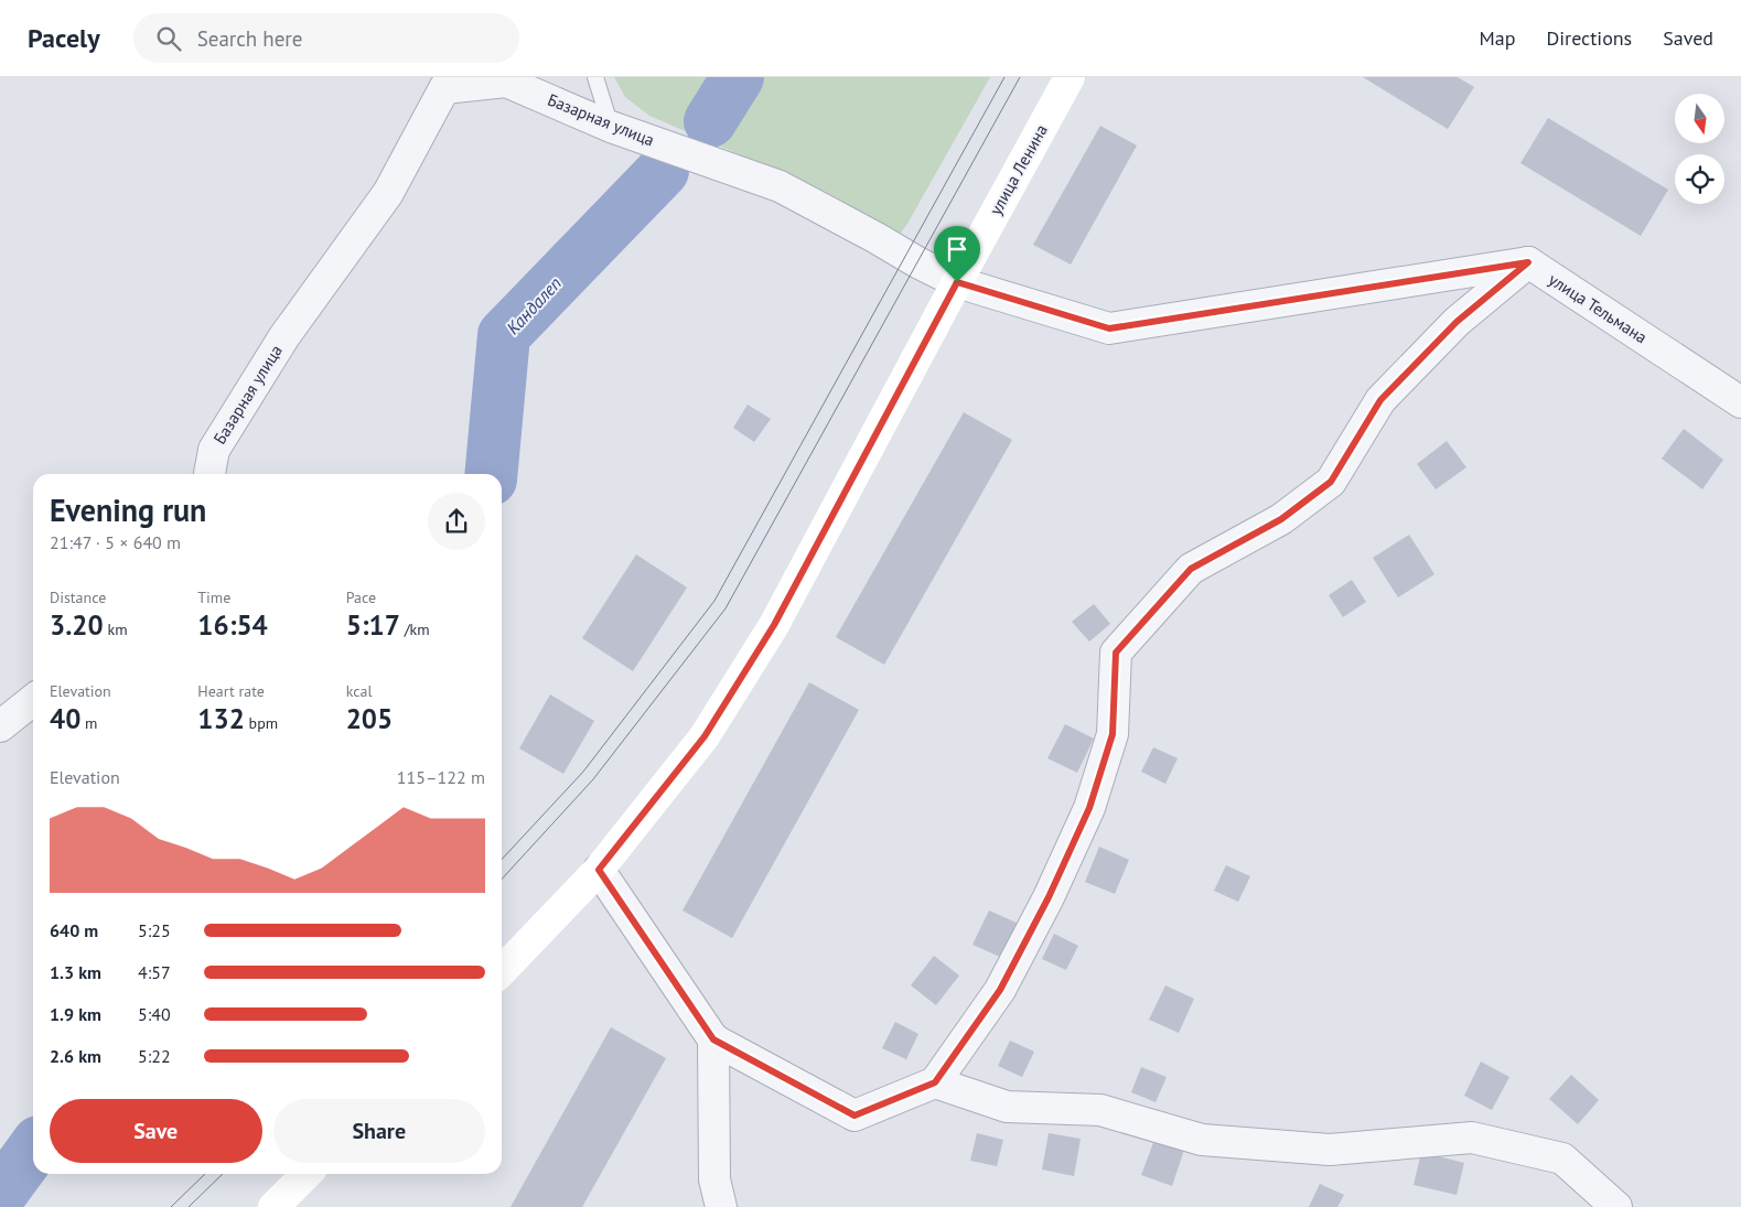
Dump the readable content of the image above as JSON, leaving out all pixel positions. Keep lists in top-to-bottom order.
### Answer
{
  "streets": {
    "main road": ["улица Ленина"],
    "street": ["Базарная улица", "улица Тельмана"]
  },
  "crossings": [
    ["Базарная улица", "улица Ленина"]
  ],
  "water": ["Кандалеп"],
  "north": "bottom",
  "page": {
    "header": "Pacely",
    "search": "Search here",
    "nav": ["Map", "Directions", "Saved"],
    "heading": ["Evening run", "21:47 · 5 × 640 m"],
    "stats": [
      ["Distance", "3.20 km"],
      ["Time", "16:54"],
      ["Pace", "5:17 /km"],
      ["Elevation", "40 m"],
      ["Heart rate", "132 bpm"],
      ["kcal", "205"]
    ],
    "chart": ["Elevation", "115–122 m"],
    "list": [
      {
        "name": "640 m",
        "note": "5:25"
      },
      {
        "name": "1.3 km",
        "note": "4:57"
      },
      {
        "name": "1.9 km",
        "note": "5:40"
      },
      {
        "name": "2.6 km",
        "note": "5:22"
      }
    ],
    "buttons": ["Save", "Share"]
  }
}
